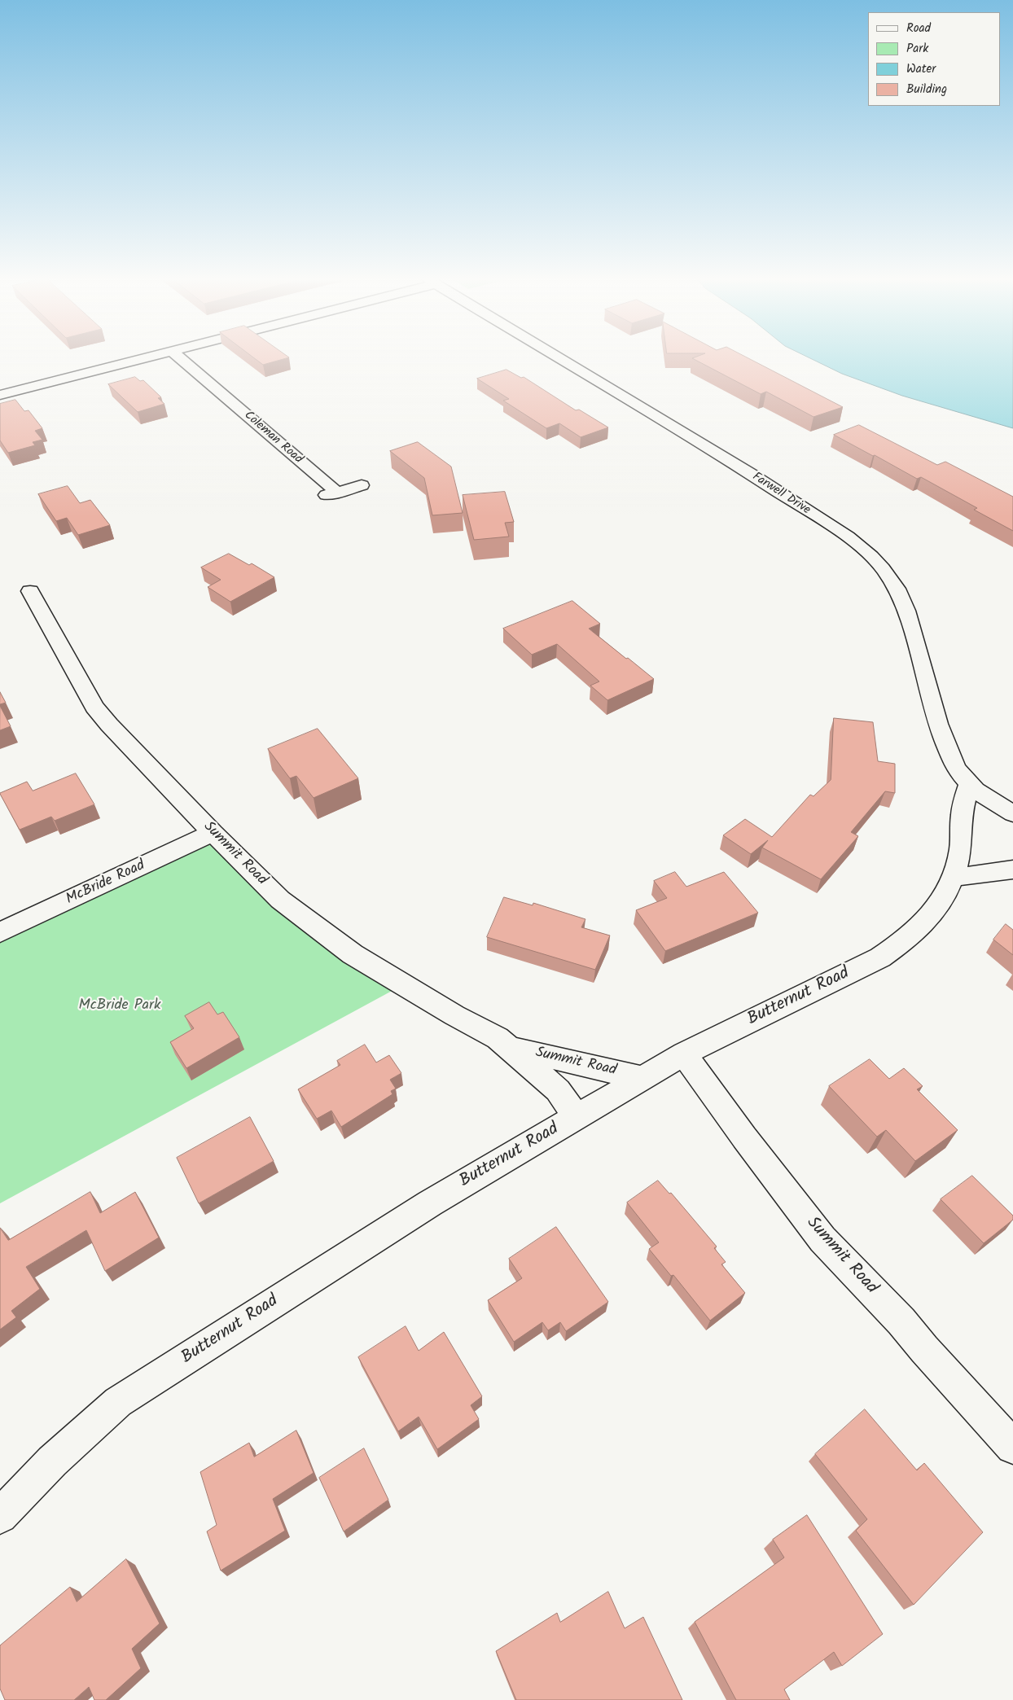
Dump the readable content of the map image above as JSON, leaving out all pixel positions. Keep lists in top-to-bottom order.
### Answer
{
  "streets": {
    "street": [
      "Coleman Road",
      "Farwell Drive",
      "Summit Road",
      "McBride Road",
      "Butternut Road"
    ]
  },
  "crossings": [
    ["Farwell Drive", "Butternut Road"],
    ["Summit Road", "McBride Road"],
    ["Summit Road", "Butternut Road"]
  ],
  "parks": ["McBride Park"],
  "legend": [
    "Road",
    "Park",
    "Water",
    "Building"
  ]
}
